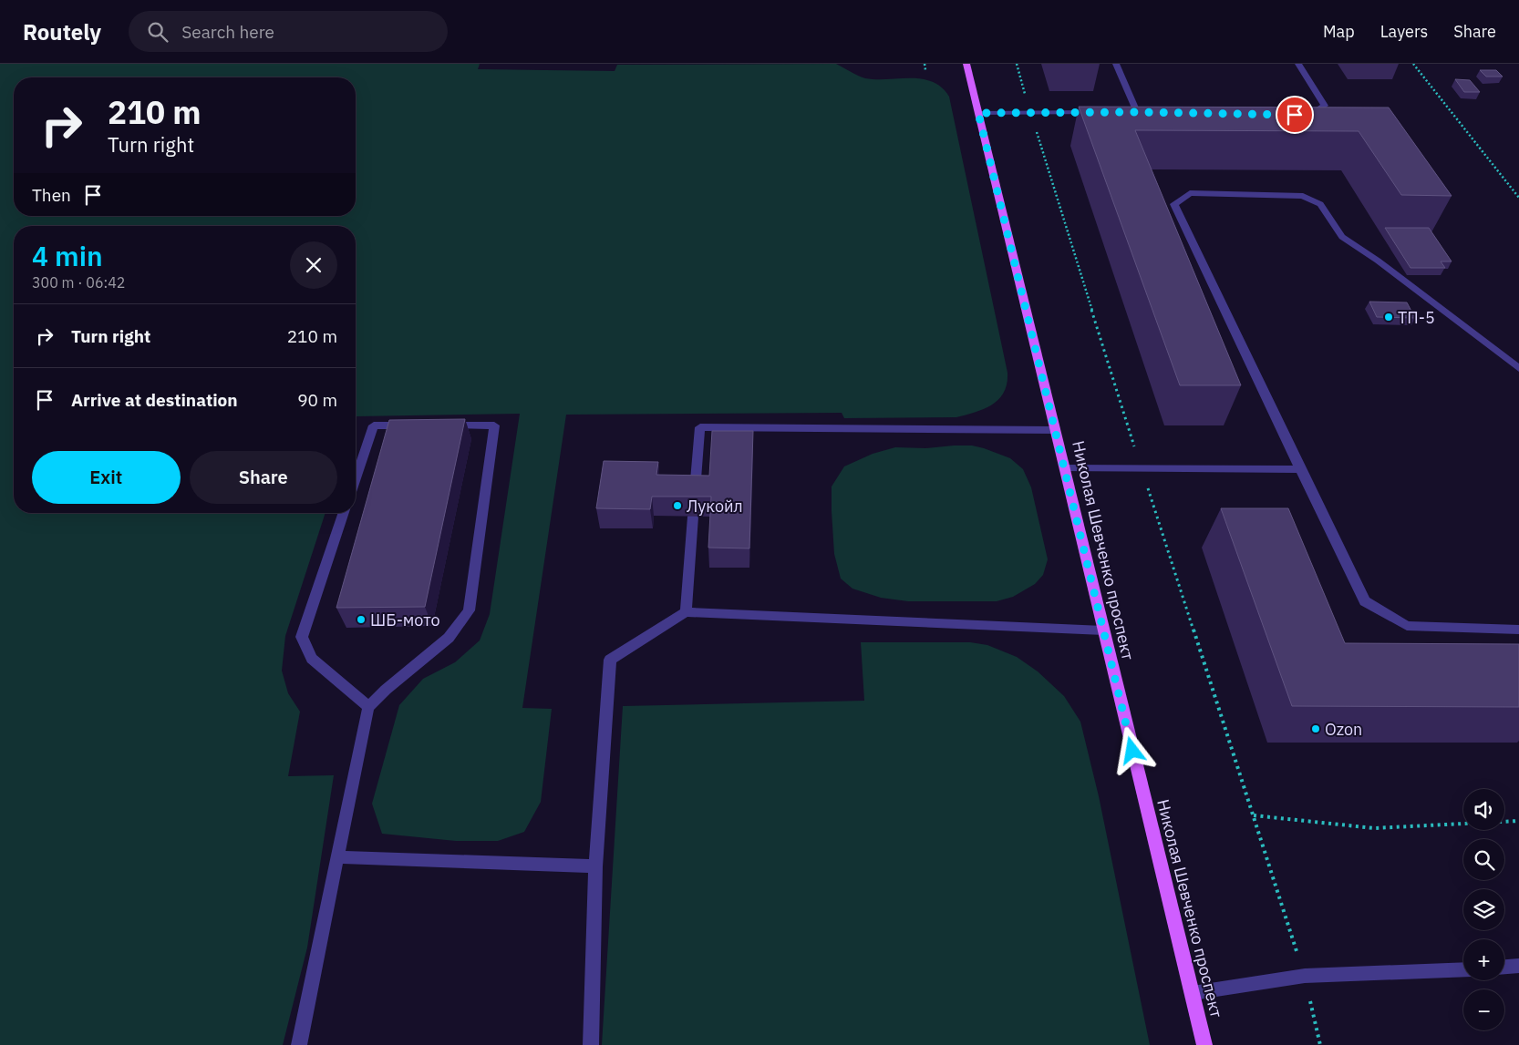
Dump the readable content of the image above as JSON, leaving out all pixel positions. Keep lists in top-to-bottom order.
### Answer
{
  "streets": {
    "main road": ["Николая Шевченко проспект"]
  },
  "places": [
    "ТП-5",
    "Лукойл",
    "ШБ-мото",
    "Ozon"
  ],
  "page": {
    "header": "Routely",
    "search": "Search here",
    "nav": ["Map", "Layers", "Share"],
    "turn": ["210 m", "Turn right"],
    "then": "Then",
    "heading": ["4 min", "300 m · 06:42"],
    "list": [
      {
        "name": "Turn right",
        "value": "210 m"
      },
      {
        "name": "Arrive at destination",
        "value": "90 m"
      }
    ],
    "buttons": ["Exit", "Share"],
    "map_buttons": ["+", "−"]
  }
}
